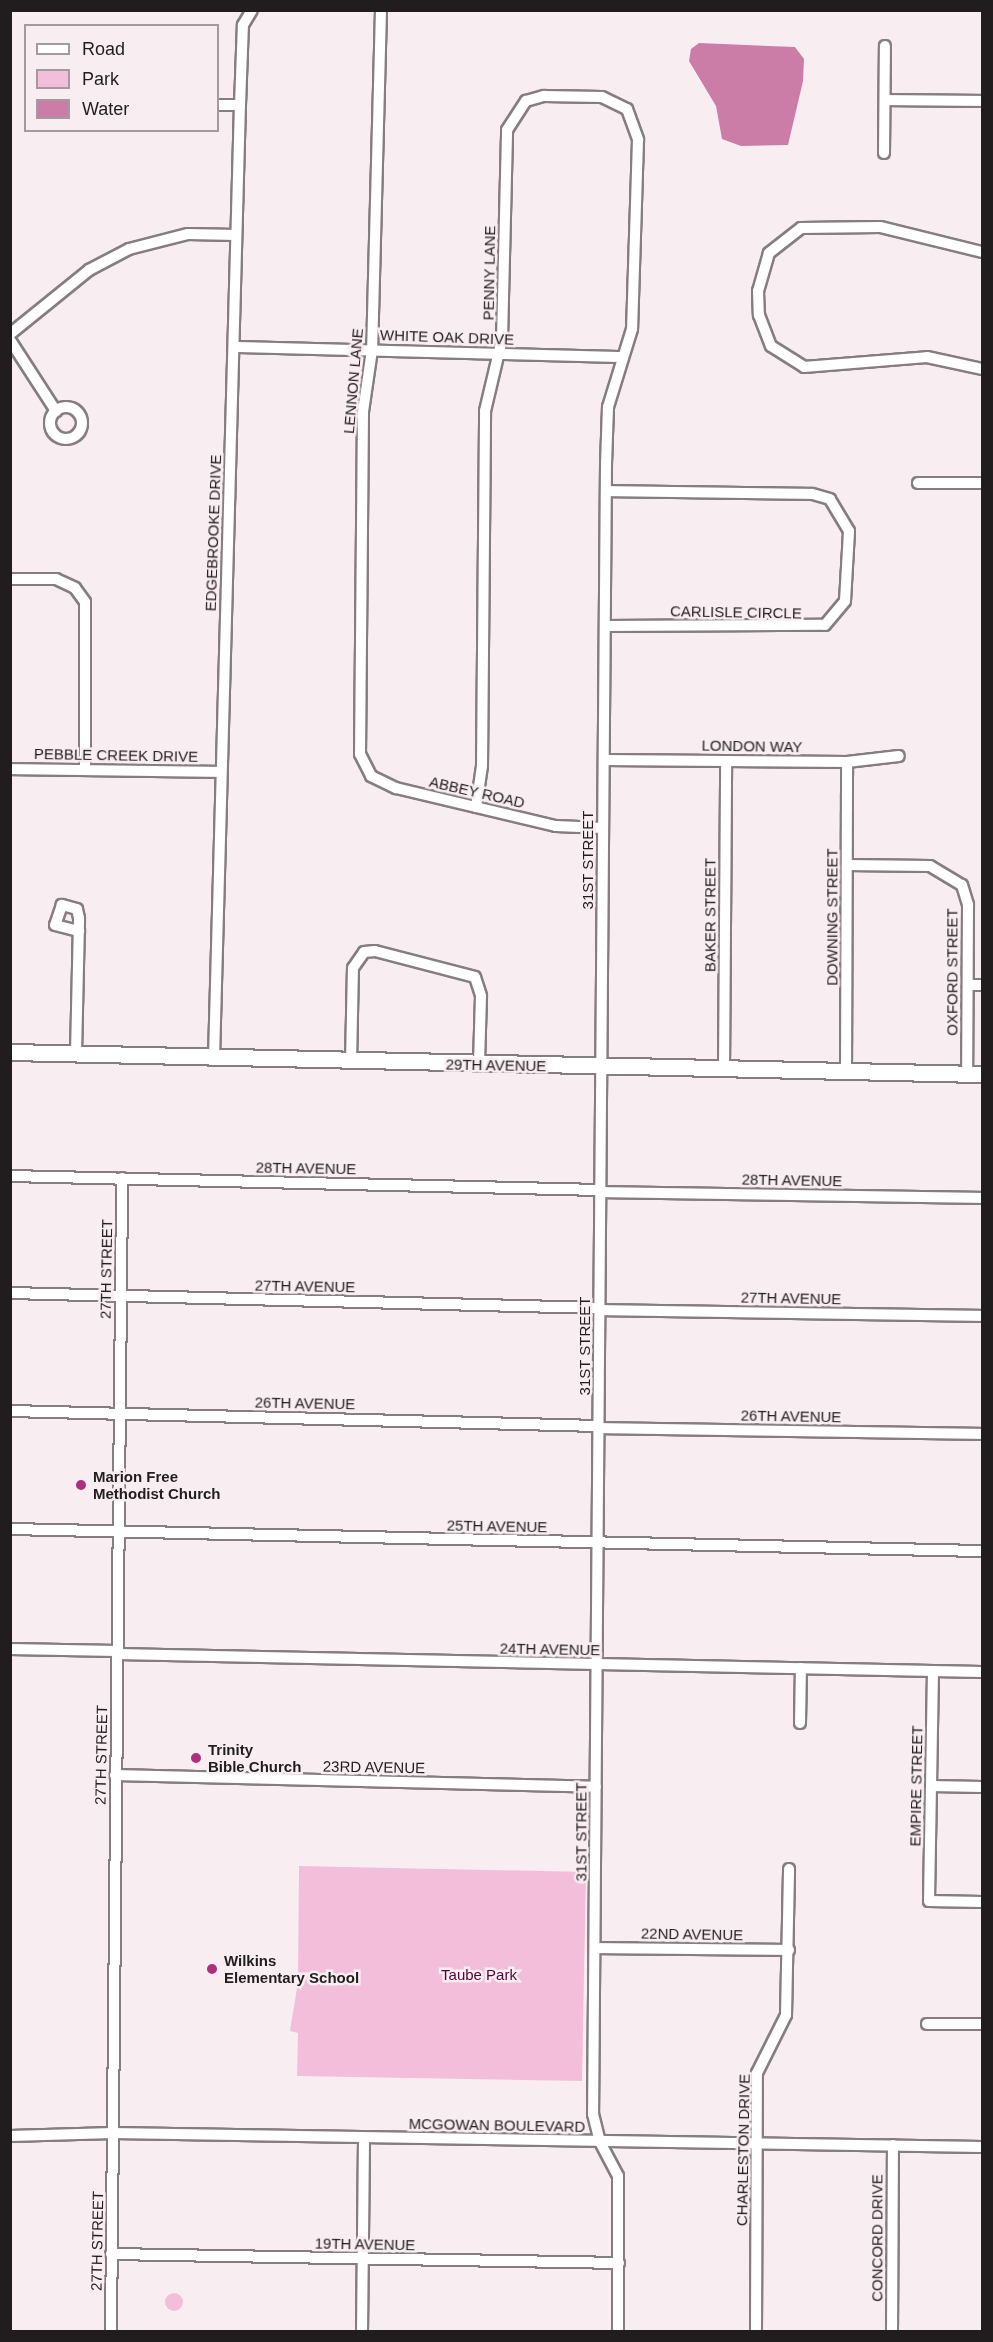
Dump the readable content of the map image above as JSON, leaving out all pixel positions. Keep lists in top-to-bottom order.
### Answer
{
  "streets": {
    "street": [
      "PENNY LANE",
      "WHITE OAK DRIVE",
      "LENNON LANE",
      "EDGEBROOKE DRIVE",
      "CARLISLE CIRCLE",
      "LONDON WAY",
      "PEBBLE CREEK DRIVE",
      "ABBEY ROAD",
      "31ST STREET",
      "BAKER STREET",
      "DOWNING STREET",
      "OXFORD STREET",
      "29TH AVENUE",
      "28TH AVENUE",
      "27TH STREET",
      "27TH AVENUE",
      "26TH AVENUE",
      "25TH AVENUE",
      "24TH AVENUE",
      "23RD AVENUE",
      "EMPIRE STREET",
      "22ND AVENUE",
      "MCGOWAN BOULEVARD",
      "CHARLESTON DRIVE",
      "CONCORD DRIVE",
      "19TH AVENUE"
    ]
  },
  "crossings": [
    ["PENNY LANE", "WHITE OAK DRIVE"],
    ["PENNY LANE", "ABBEY ROAD"],
    ["PENNY LANE", "31ST STREET"],
    ["WHITE OAK DRIVE", "LENNON LANE"],
    ["WHITE OAK DRIVE", "EDGEBROOKE DRIVE"],
    ["WHITE OAK DRIVE", "31ST STREET"],
    ["LENNON LANE", "ABBEY ROAD"],
    ["EDGEBROOKE DRIVE", "PEBBLE CREEK DRIVE"],
    ["EDGEBROOKE DRIVE", "29TH AVENUE"],
    ["CARLISLE CIRCLE", "31ST STREET"],
    ["LONDON WAY", "31ST STREET"],
    ["LONDON WAY", "BAKER STREET"],
    ["LONDON WAY", "DOWNING STREET"],
    ["ABBEY ROAD", "31ST STREET"],
    ["31ST STREET", "29TH AVENUE"],
    ["31ST STREET", "28TH AVENUE"],
    ["31ST STREET", "27TH AVENUE"],
    ["31ST STREET", "26TH AVENUE"],
    ["31ST STREET", "25TH AVENUE"],
    ["31ST STREET", "24TH AVENUE"],
    ["31ST STREET", "23RD AVENUE"],
    ["31ST STREET", "22ND AVENUE"],
    ["31ST STREET", "MCGOWAN BOULEVARD"],
    ["31ST STREET", "19TH AVENUE"],
    ["BAKER STREET", "29TH AVENUE"],
    ["DOWNING STREET", "OXFORD STREET"],
    ["DOWNING STREET", "29TH AVENUE"],
    ["OXFORD STREET", "29TH AVENUE"],
    ["28TH AVENUE", "27TH STREET"],
    ["27TH STREET", "27TH AVENUE"],
    ["27TH STREET", "26TH AVENUE"],
    ["27TH STREET", "25TH AVENUE"],
    ["27TH STREET", "24TH AVENUE"],
    ["27TH STREET", "23RD AVENUE"],
    ["27TH STREET", "MCGOWAN BOULEVARD"],
    ["27TH STREET", "19TH AVENUE"],
    ["24TH AVENUE", "EMPIRE STREET"],
    ["22ND AVENUE", "CHARLESTON DRIVE"],
    ["MCGOWAN BOULEVARD", "CHARLESTON DRIVE"],
    ["MCGOWAN BOULEVARD", "CONCORD DRIVE"]
  ],
  "parks": ["Taube Park"],
  "places": ["Marion Free Methodist Church", "Trinity Bible Church", "Wilkins Elementary School"],
  "legend": ["Road", "Park", "Water"]
}
